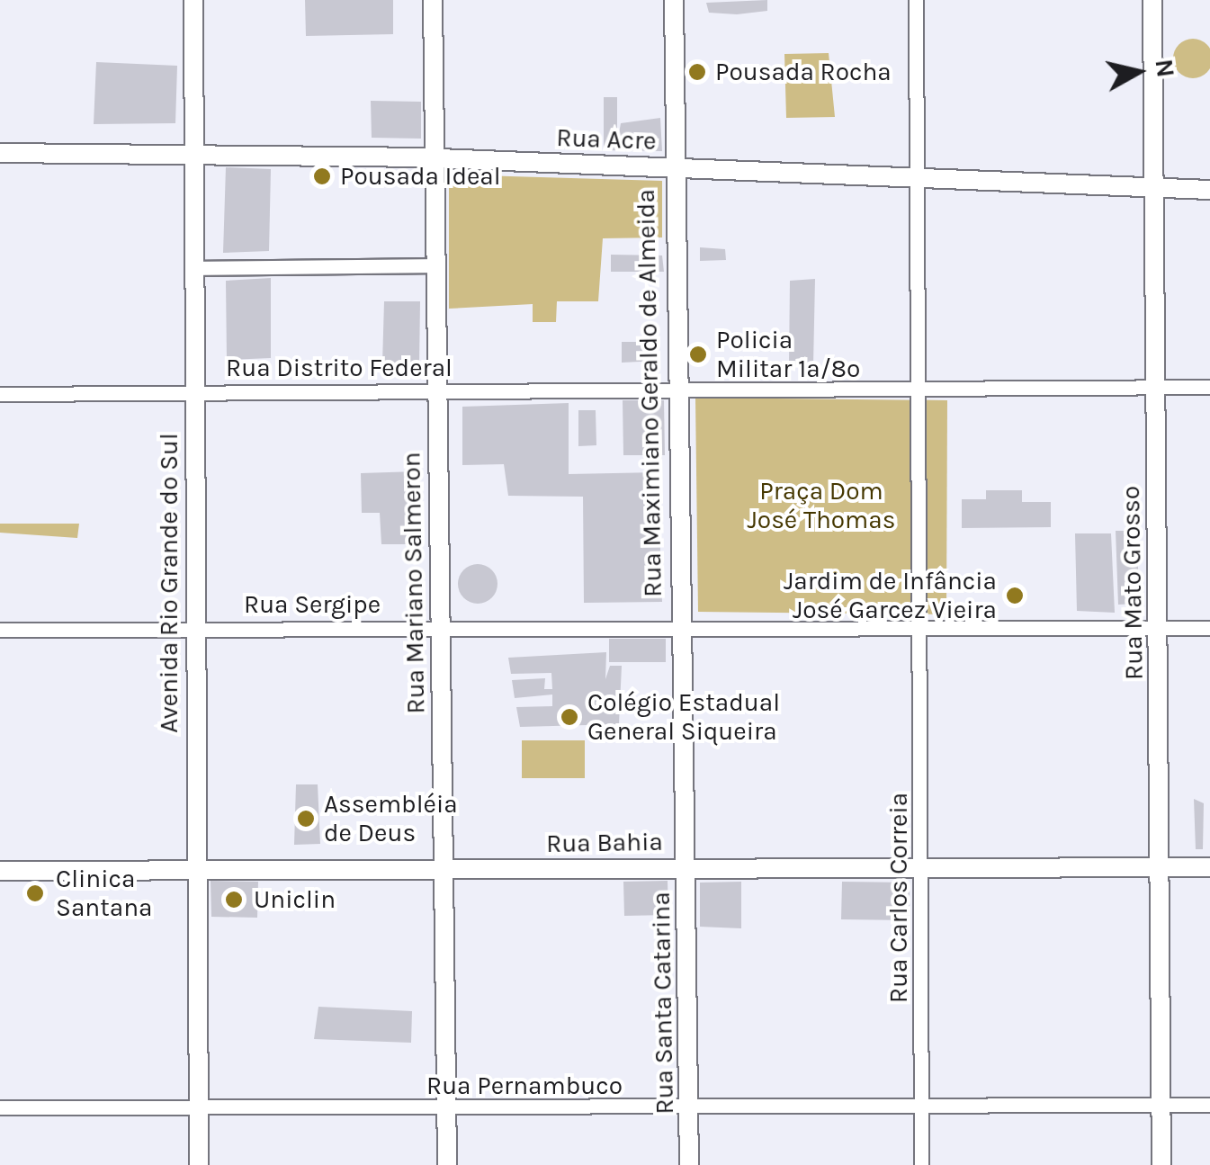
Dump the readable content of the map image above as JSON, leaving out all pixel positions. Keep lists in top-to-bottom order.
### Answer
{
  "streets": {
    "main road": [
      "Rua Acre",
      "Rua Maximiano Geraldo de Almeida",
      "Avenida Rio Grande do Sul",
      "Rua Mariano Salmeron",
      "Rua Mato Grosso",
      "Rua Bahia",
      "Rua Santa Catarina"
    ],
    "street": [
      "Rua Distrito Federal",
      "Rua Sergipe",
      "Rua Carlos Correia",
      "Rua Pernambuco"
    ]
  },
  "crossings": [
    ["Rua Acre", "Rua Maximiano Geraldo de Almeida"],
    ["Rua Acre", "Avenida Rio Grande do Sul"],
    ["Rua Acre", "Rua Mariano Salmeron"],
    ["Rua Acre", "Rua Mato Grosso"],
    ["Rua Acre", "Rua Carlos Correia"],
    ["Rua Distrito Federal", "Rua Maximiano Geraldo de Almeida"],
    ["Rua Distrito Federal", "Avenida Rio Grande do Sul"],
    ["Rua Distrito Federal", "Rua Mariano Salmeron"],
    ["Rua Distrito Federal", "Rua Mato Grosso"],
    ["Rua Distrito Federal", "Rua Carlos Correia"],
    ["Rua Maximiano Geraldo de Almeida", "Rua Sergipe"],
    ["Rua Maximiano Geraldo de Almeida", "Rua Santa Catarina"],
    ["Avenida Rio Grande do Sul", "Rua Sergipe"],
    ["Avenida Rio Grande do Sul", "Rua Bahia"],
    ["Avenida Rio Grande do Sul", "Rua Pernambuco"],
    ["Rua Mariano Salmeron", "Rua Sergipe"],
    ["Rua Mariano Salmeron", "Rua Bahia"],
    ["Rua Mariano Salmeron", "Rua Pernambuco"],
    ["Rua Mato Grosso", "Rua Sergipe"],
    ["Rua Mato Grosso", "Rua Bahia"],
    ["Rua Mato Grosso", "Rua Pernambuco"],
    ["Rua Sergipe", "Rua Carlos Correia"],
    ["Rua Sergipe", "Rua Santa Catarina"],
    ["Rua Bahia", "Rua Carlos Correia"],
    ["Rua Bahia", "Rua Santa Catarina"],
    ["Rua Carlos Correia", "Rua Pernambuco"],
    ["Rua Santa Catarina", "Rua Pernambuco"]
  ],
  "parks": ["Praça Dom José Thomas"],
  "places": [
    "Pousada Rocha",
    "Pousada Ideal",
    "Policia Militar 1ª/8º",
    "Jardim de Infância José Garcez Vieira",
    "Colégio Estadual General Siqueira",
    "Assembléia de Deus",
    "Clinica Santana",
    "Uniclin"
  ],
  "north": "right"
}
